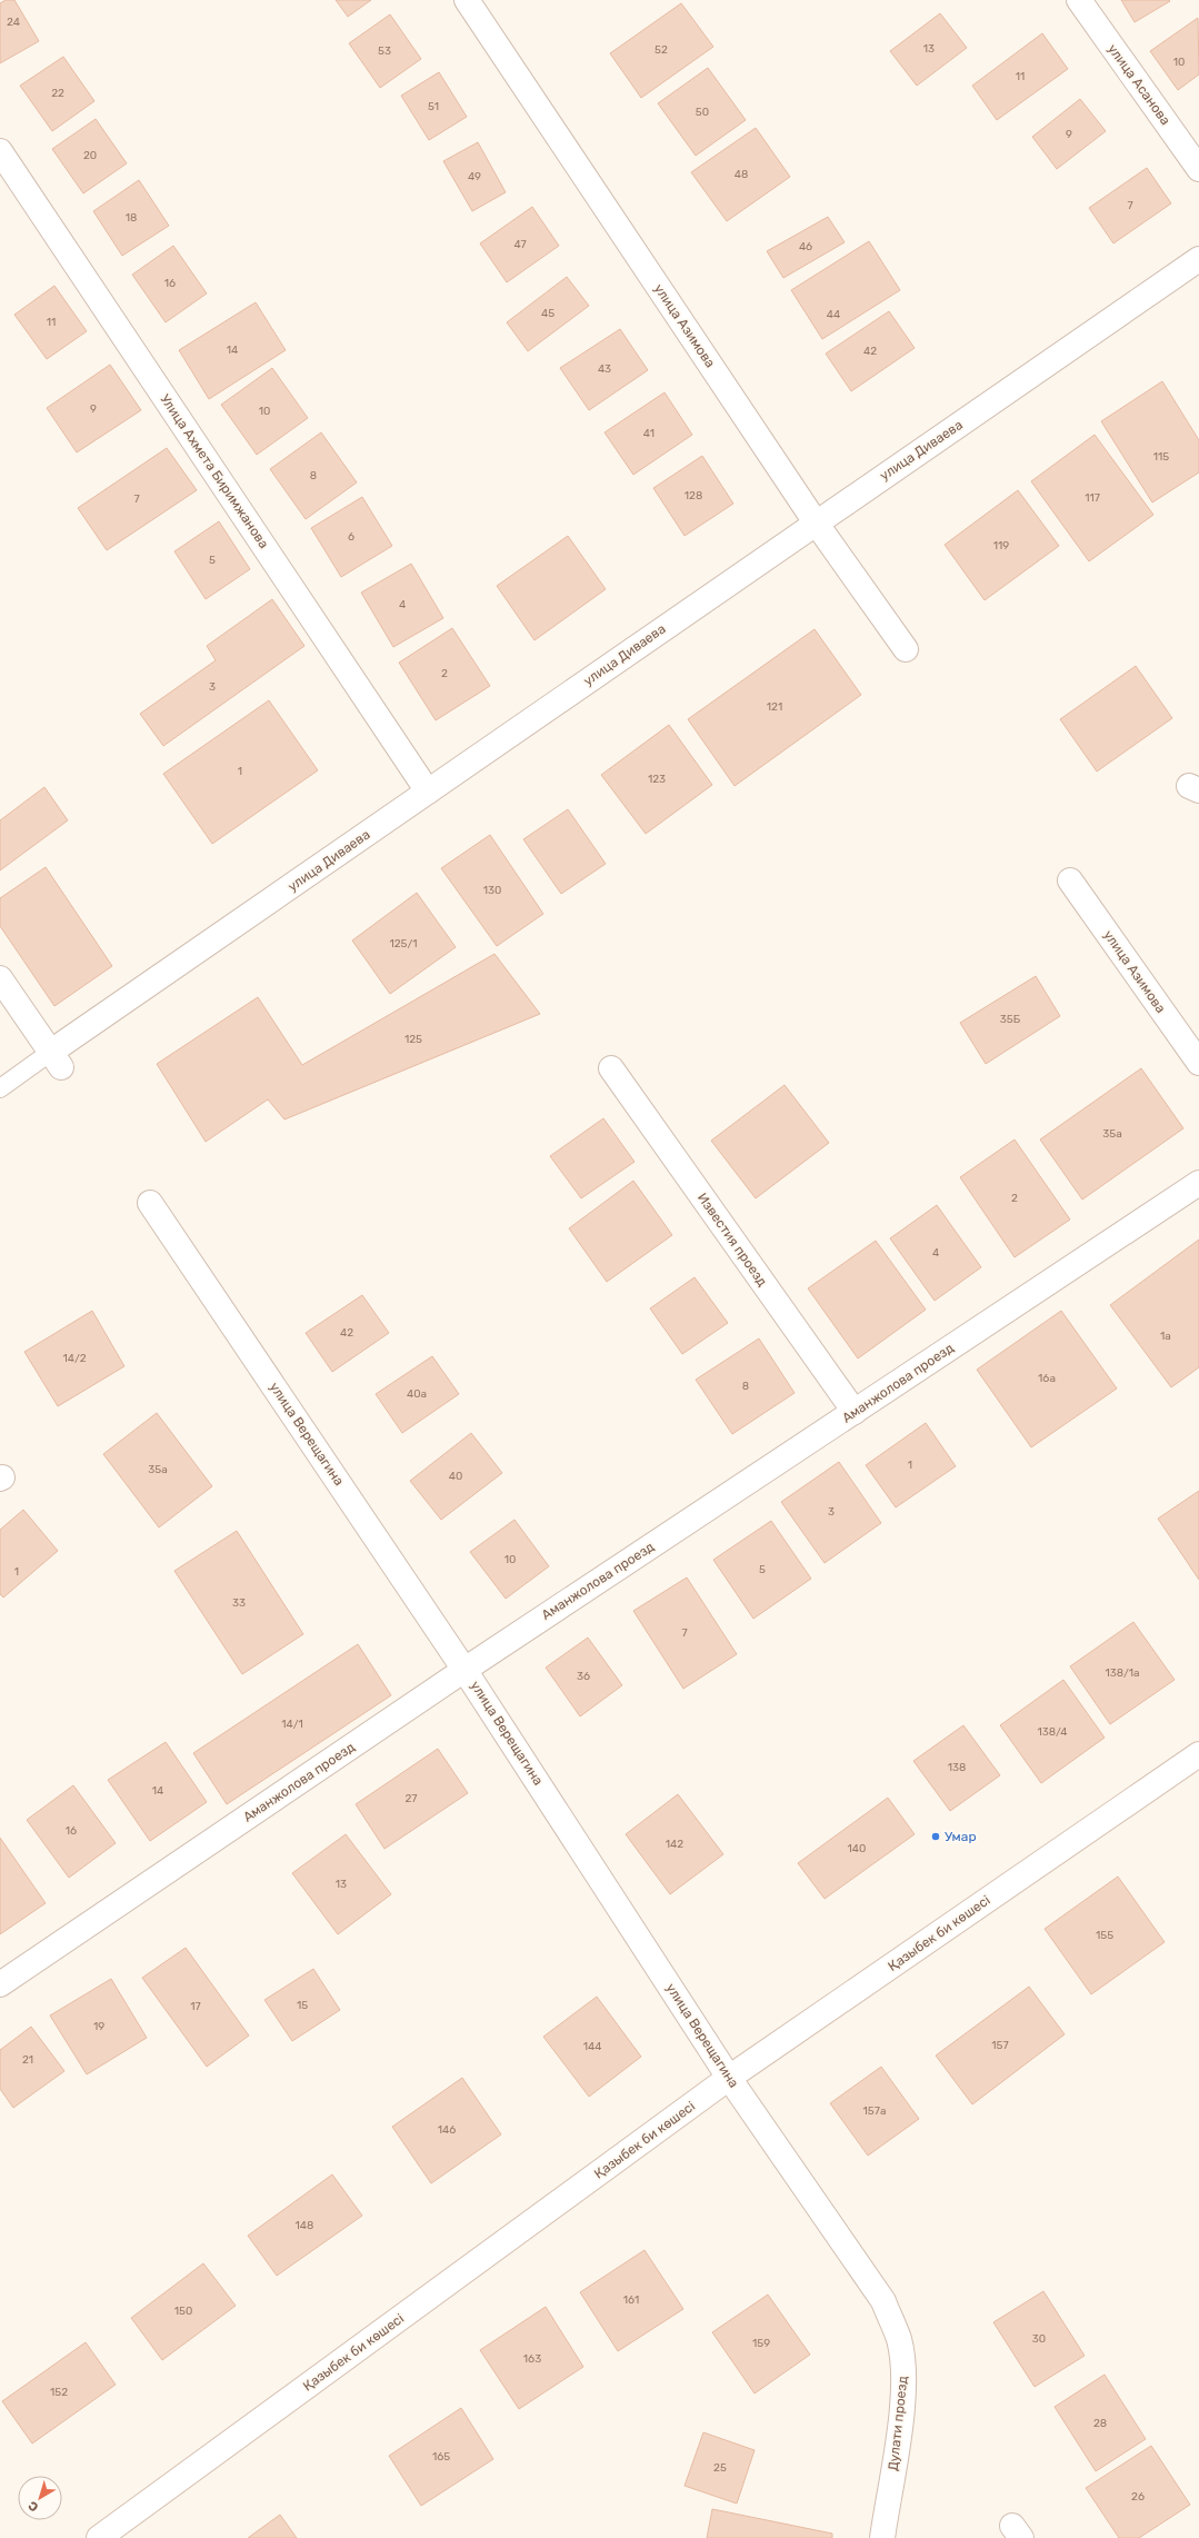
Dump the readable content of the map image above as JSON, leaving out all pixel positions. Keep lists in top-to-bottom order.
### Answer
{
  "streets": {
    "street": [
      "улица Асанова",
      "улица Азимова",
      "улица Диваева",
      "Улица Ахмета Биримжанова",
      "Известия проезд",
      "Аманжолова проезд",
      "улица Верещагина",
      "Қазыбек би көшесі",
      "Дулати проезд"
    ]
  },
  "crossings": [
    ["улица Азимова", "улица Диваева"],
    ["улица Диваева", "Улица Ахмета Биримжанова"],
    ["Известия проезд", "Аманжолова проезд"],
    ["Аманжолова проезд", "улица Верещагина"],
    ["улица Верещагина", "Қазыбек би көшесі"],
    ["улица Верещагина", "Дулати проезд"]
  ],
  "places": ["Умар"],
  "house_numbers": [
    "24",
    "13",
    "52",
    "53",
    "10",
    "11",
    "22",
    "51",
    "50",
    "9",
    "20",
    "48",
    "49",
    "7",
    "18",
    "47",
    "46",
    "16",
    "45",
    "44",
    "11",
    "14",
    "42",
    "43",
    "9",
    "10",
    "41",
    "115",
    "8",
    "128",
    "117",
    "7",
    "6",
    "119",
    "5",
    "4",
    "2",
    "3",
    "121",
    "1",
    "123",
    "130",
    "125/1",
    "35Б",
    "125",
    "35а",
    "2",
    "4",
    "42",
    "1а",
    "14/2",
    "16а",
    "8",
    "40а",
    "1",
    "35а",
    "40",
    "3",
    "10",
    "5",
    "1",
    "33",
    "7",
    "138/1а",
    "36",
    "14/1",
    "138/4",
    "138",
    "14",
    "27",
    "16",
    "142",
    "140",
    "13",
    "155",
    "15",
    "17",
    "19",
    "157",
    "144",
    "21",
    "157а",
    "146",
    "148",
    "161",
    "150",
    "30",
    "159",
    "163",
    "152",
    "28",
    "165",
    "25",
    "26"
  ],
  "north": "bottom left"
}
